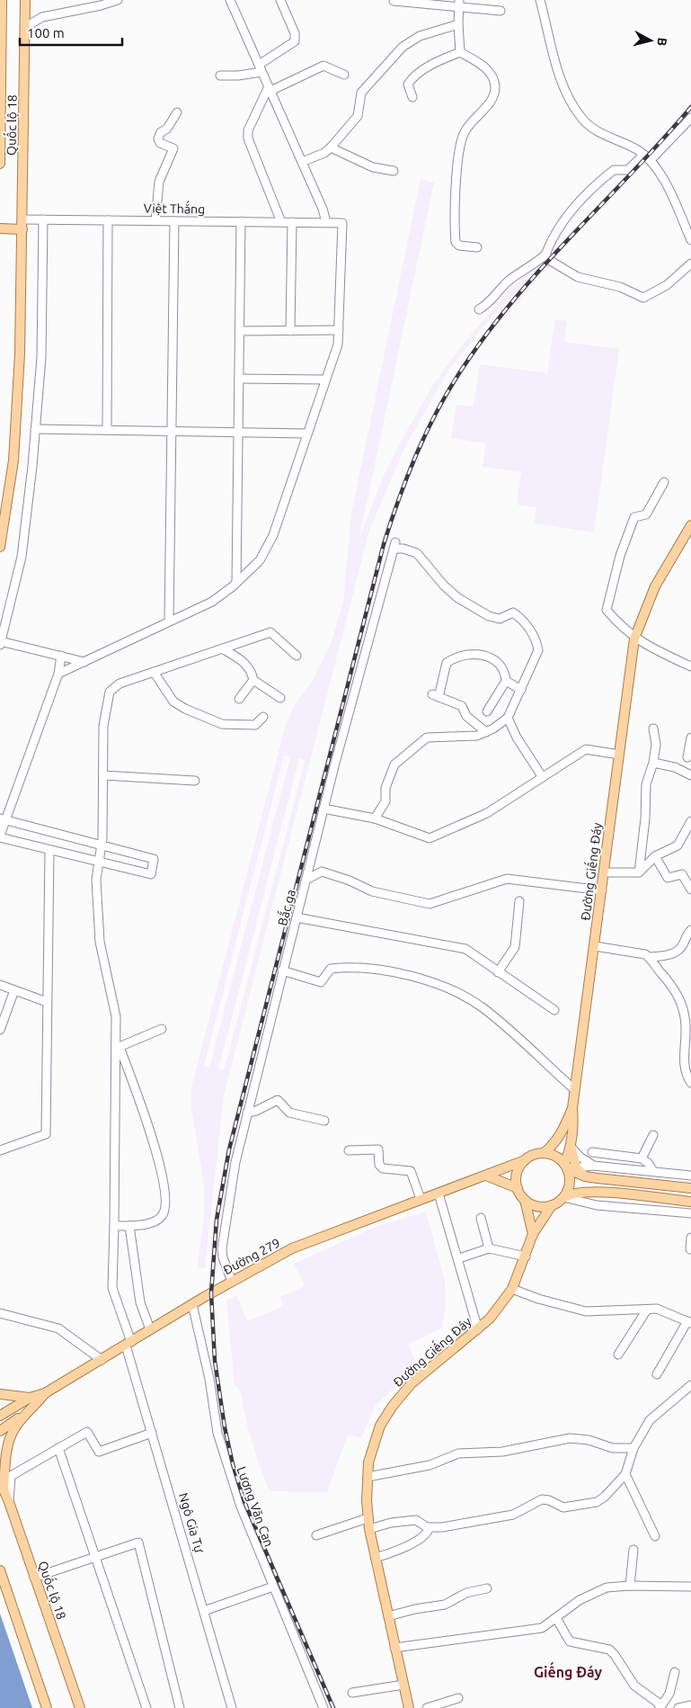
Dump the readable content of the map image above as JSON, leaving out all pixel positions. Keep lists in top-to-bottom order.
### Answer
{
  "streets": {
    "main road": ["Quốc lộ 18", "Đường Giếng Đáy", "Đường 279"],
    "street": [
      "Việt Thắng",
      "Bắc ga",
      "Lương Văn Can",
      "Ngô Gia Tự"
    ]
  },
  "crossings": [
    ["Quốc lộ 18", "Việt Thắng"],
    ["Đường Giếng Đáy", "Đường 279"],
    ["Bắc ga", "Đường 279"],
    ["Đường 279", "Lương Văn Can"],
    ["Đường 279", "Ngô Gia Tự"]
  ],
  "districts": ["Giếng Đáy"],
  "scale_bar": "100 m",
  "north": "right"
}
